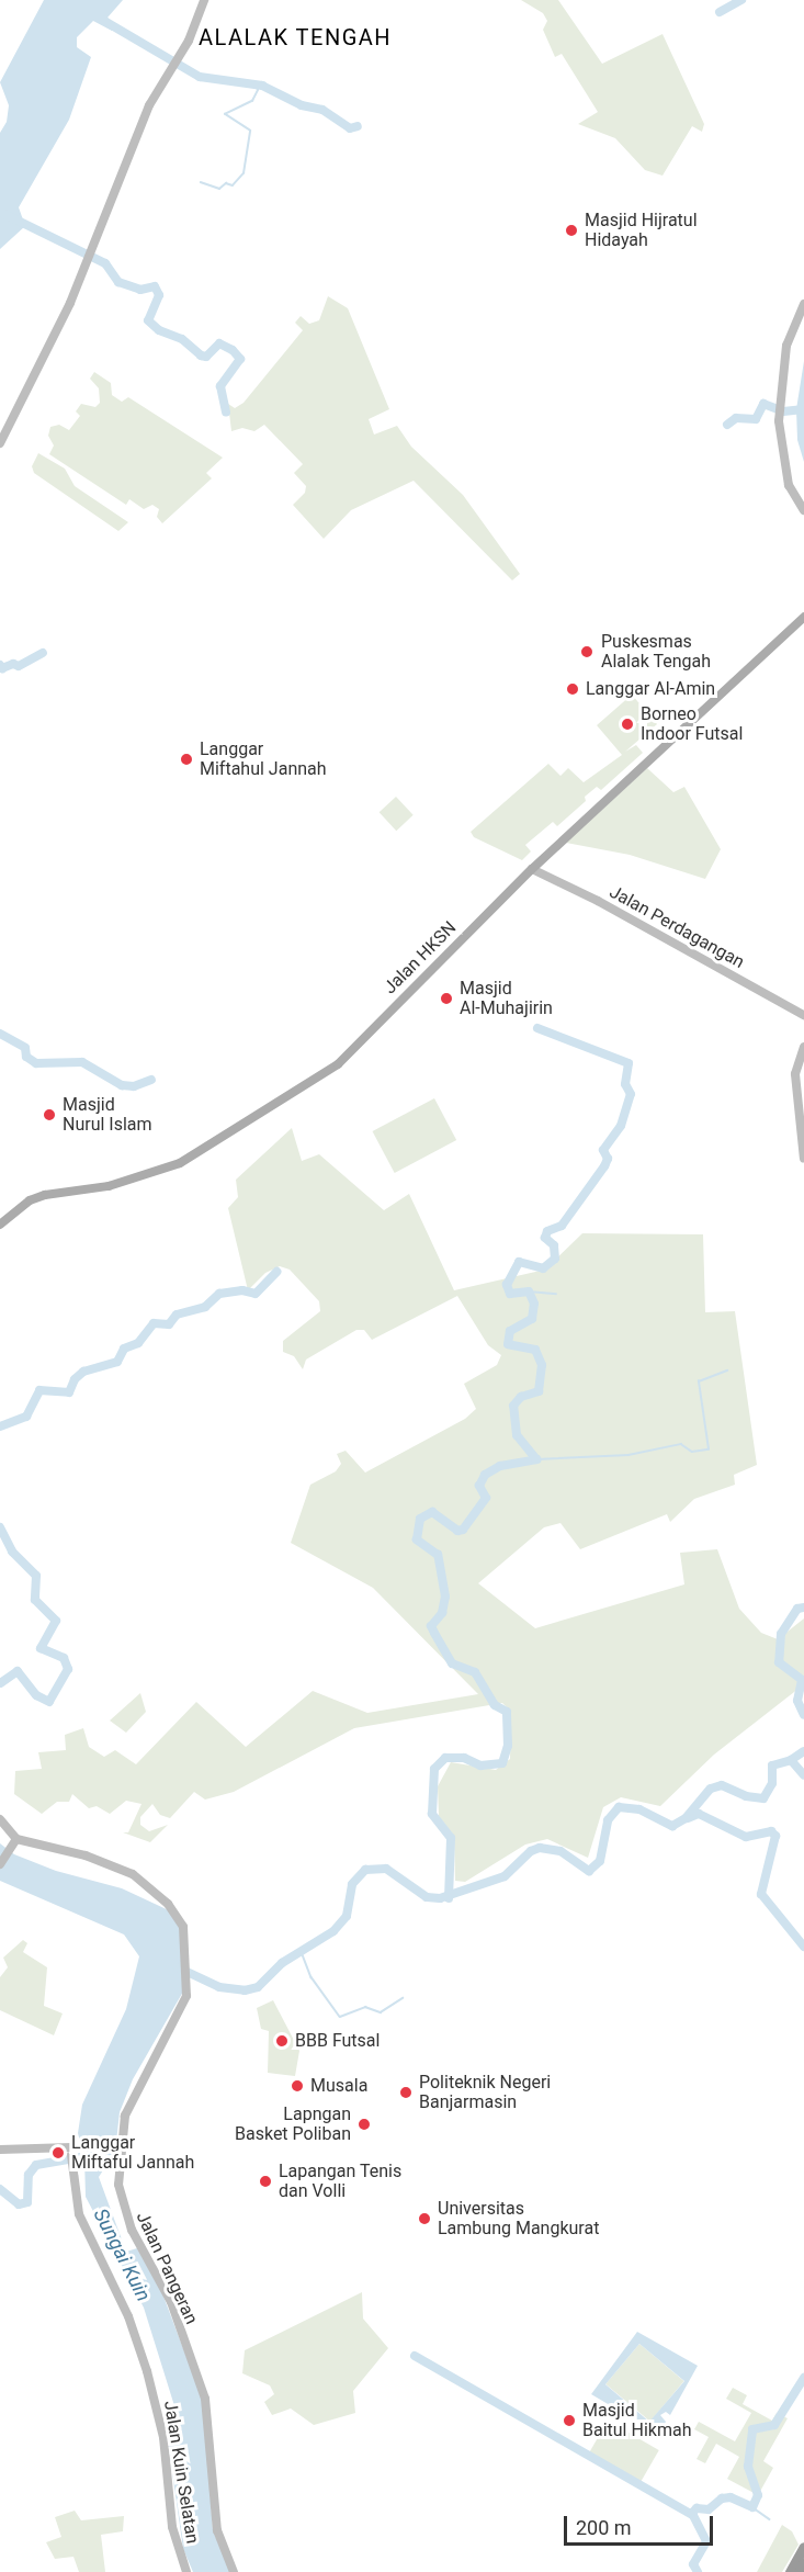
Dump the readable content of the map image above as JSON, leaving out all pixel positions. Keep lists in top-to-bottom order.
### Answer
{
  "streets": {
    "main road": ["Jalan HKSN"],
    "street": ["Jalan Perdagangan", "Jalan Pangeran", "Jalan Kuin Selatan"]
  },
  "crossings": [
    ["Jalan Perdagangan", "Jalan HKSN"]
  ],
  "districts": ["ALALAK TENGAH"],
  "water": ["Sungai Kuin"],
  "places": [
    "Masjid Hijratul Hidayah",
    "Puskesmas Alalak Tengah",
    "Langgar Al-Amin",
    "Borneo Indoor Futsal",
    "Langgar Miftahul Jannah",
    "Masjid Al-Muhajirin",
    "Masjid Nurul Islam",
    "BBB Futsal",
    "Musala",
    "Politeknik Negeri Banjarmasin",
    "Lapngan Basket Poliban",
    "Langgar Miftaful Jannah",
    "Lapangan Tenis dan Volli",
    "Universitas Lambung Mangkurat",
    "Masjid Baitul Hikmah"
  ],
  "scale_bar": "200 m"
}
